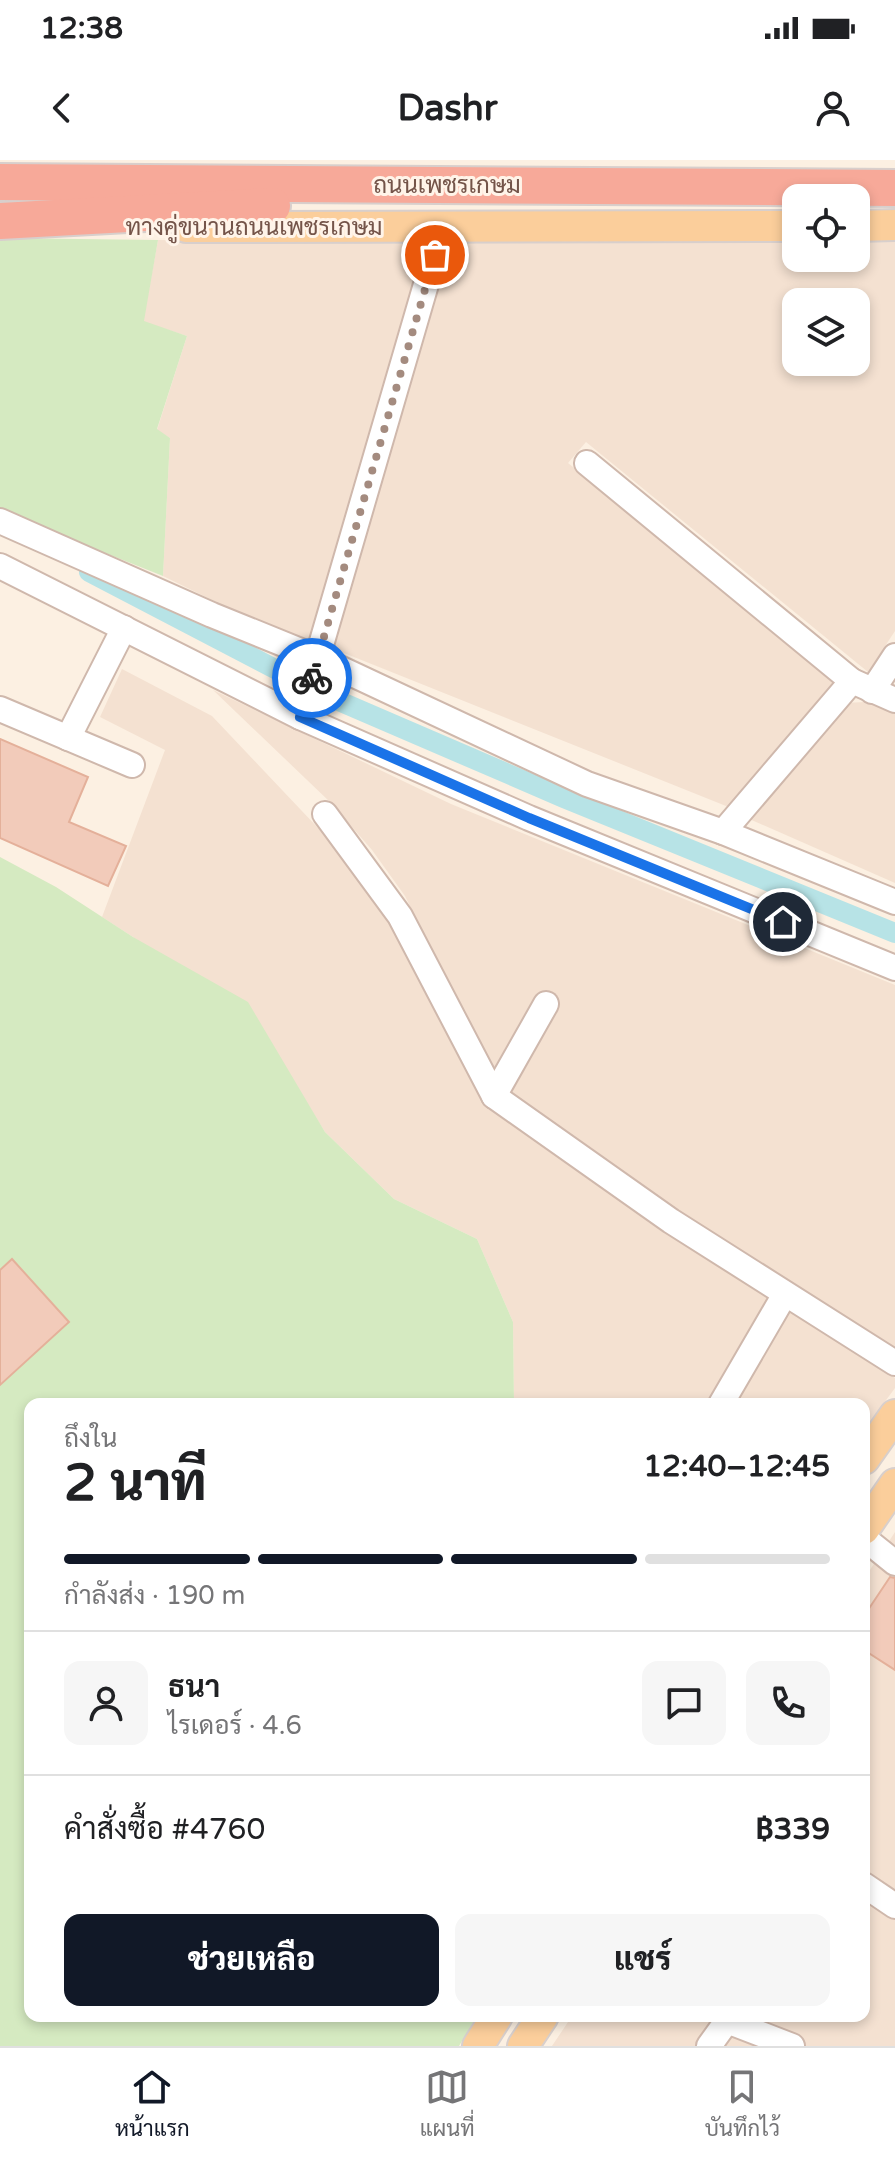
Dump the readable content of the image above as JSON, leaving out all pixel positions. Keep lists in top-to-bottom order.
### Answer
{
  "streets": {
    "highway": ["ถนนเพชรเกษม"],
    "main road": ["ทางคู่ขนานถนนเพชรเกษม"]
  },
  "page": {
    "status": "12:38",
    "header": "Dashr",
    "heading": ["2 นาที", "ถึงใน", "12:40–12:45"],
    "panel": [
      "ธนา",
      "ไรเดอร์ · 4.6",
      "คำสั่งซื้อ #4760",
      "฿339"
    ],
    "bar": "กำลังส่ง · 190 m",
    "buttons": ["ช่วยเหลือ", "แชร์"],
    "tabs": ["หน้าแรก", "แผนที่", "บันทึกไว้"]
  }
}
